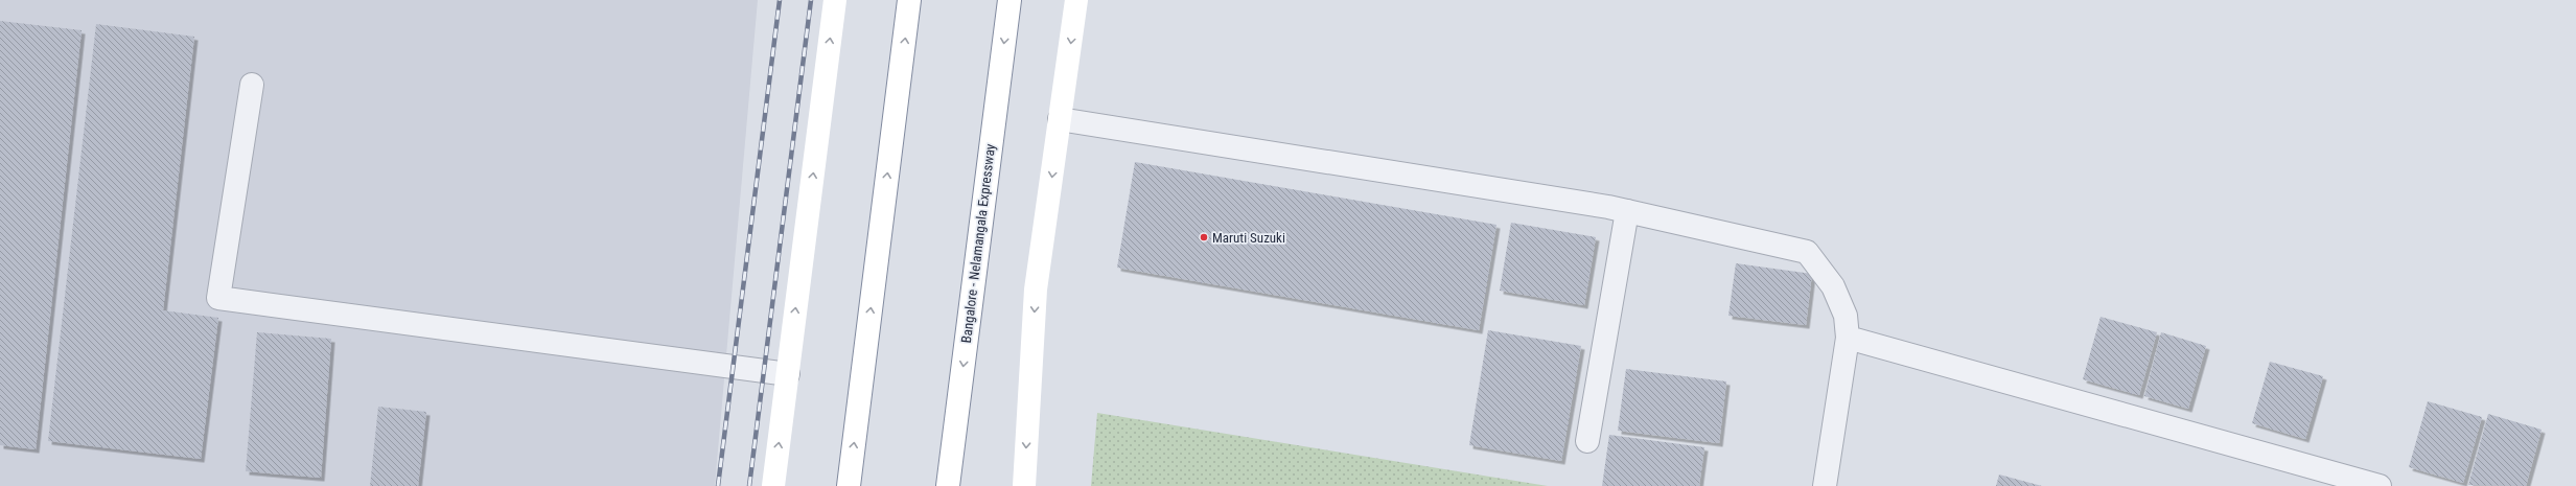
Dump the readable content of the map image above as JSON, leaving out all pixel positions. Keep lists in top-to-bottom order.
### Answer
{
  "streets": {
    "main road": ["Bangalore - Nelamangala Expressway"]
  },
  "places": ["Maruti Suzuki"]
}
